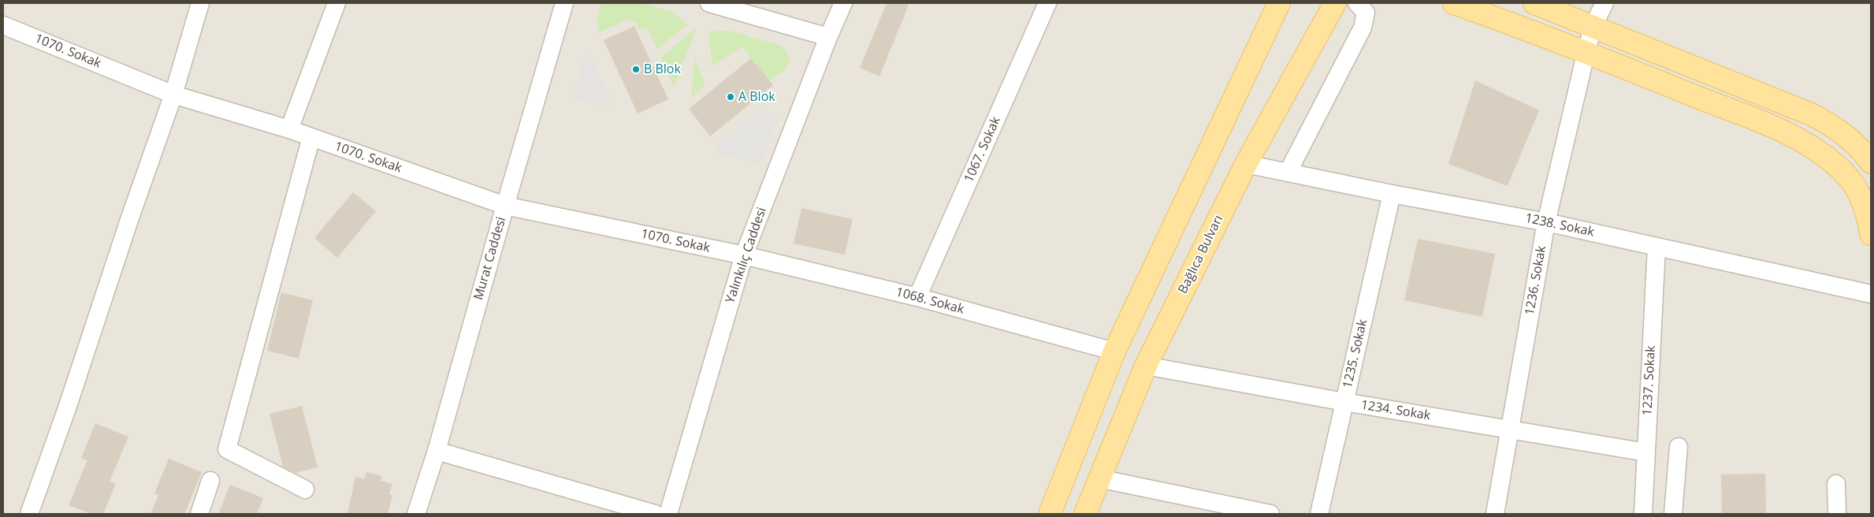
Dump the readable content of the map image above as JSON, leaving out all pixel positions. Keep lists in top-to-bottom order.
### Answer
{
  "streets": {
    "main road": ["Bağlıca Bulvarı"],
    "street": [
      "1070. Sokak",
      "1067. Sokak",
      "1238. Sokak",
      "Yalınkılıç Caddesi",
      "Murat Caddesi",
      "1236. Sokak",
      "1068. Sokak",
      "1235. Sokak",
      "1237. Sokak",
      "1234. Sokak"
    ]
  },
  "crossings": [
    ["1070. Sokak", "Yalınkılıç Caddesi"],
    ["1070. Sokak", "Murat Caddesi"],
    ["1070. Sokak", "1068. Sokak"],
    ["1067. Sokak", "1068. Sokak"],
    ["1238. Sokak", "Bağlıca Bulvarı"],
    ["1238. Sokak", "1236. Sokak"],
    ["1238. Sokak", "1235. Sokak"],
    ["1238. Sokak", "1237. Sokak"],
    ["Bağlıca Bulvarı", "1234. Sokak"],
    ["Yalınkılıç Caddesi", "1068. Sokak"],
    ["1236. Sokak", "1234. Sokak"],
    ["1235. Sokak", "1234. Sokak"],
    ["1237. Sokak", "1234. Sokak"]
  ],
  "places": ["B Blok", "A Blok"]
}
